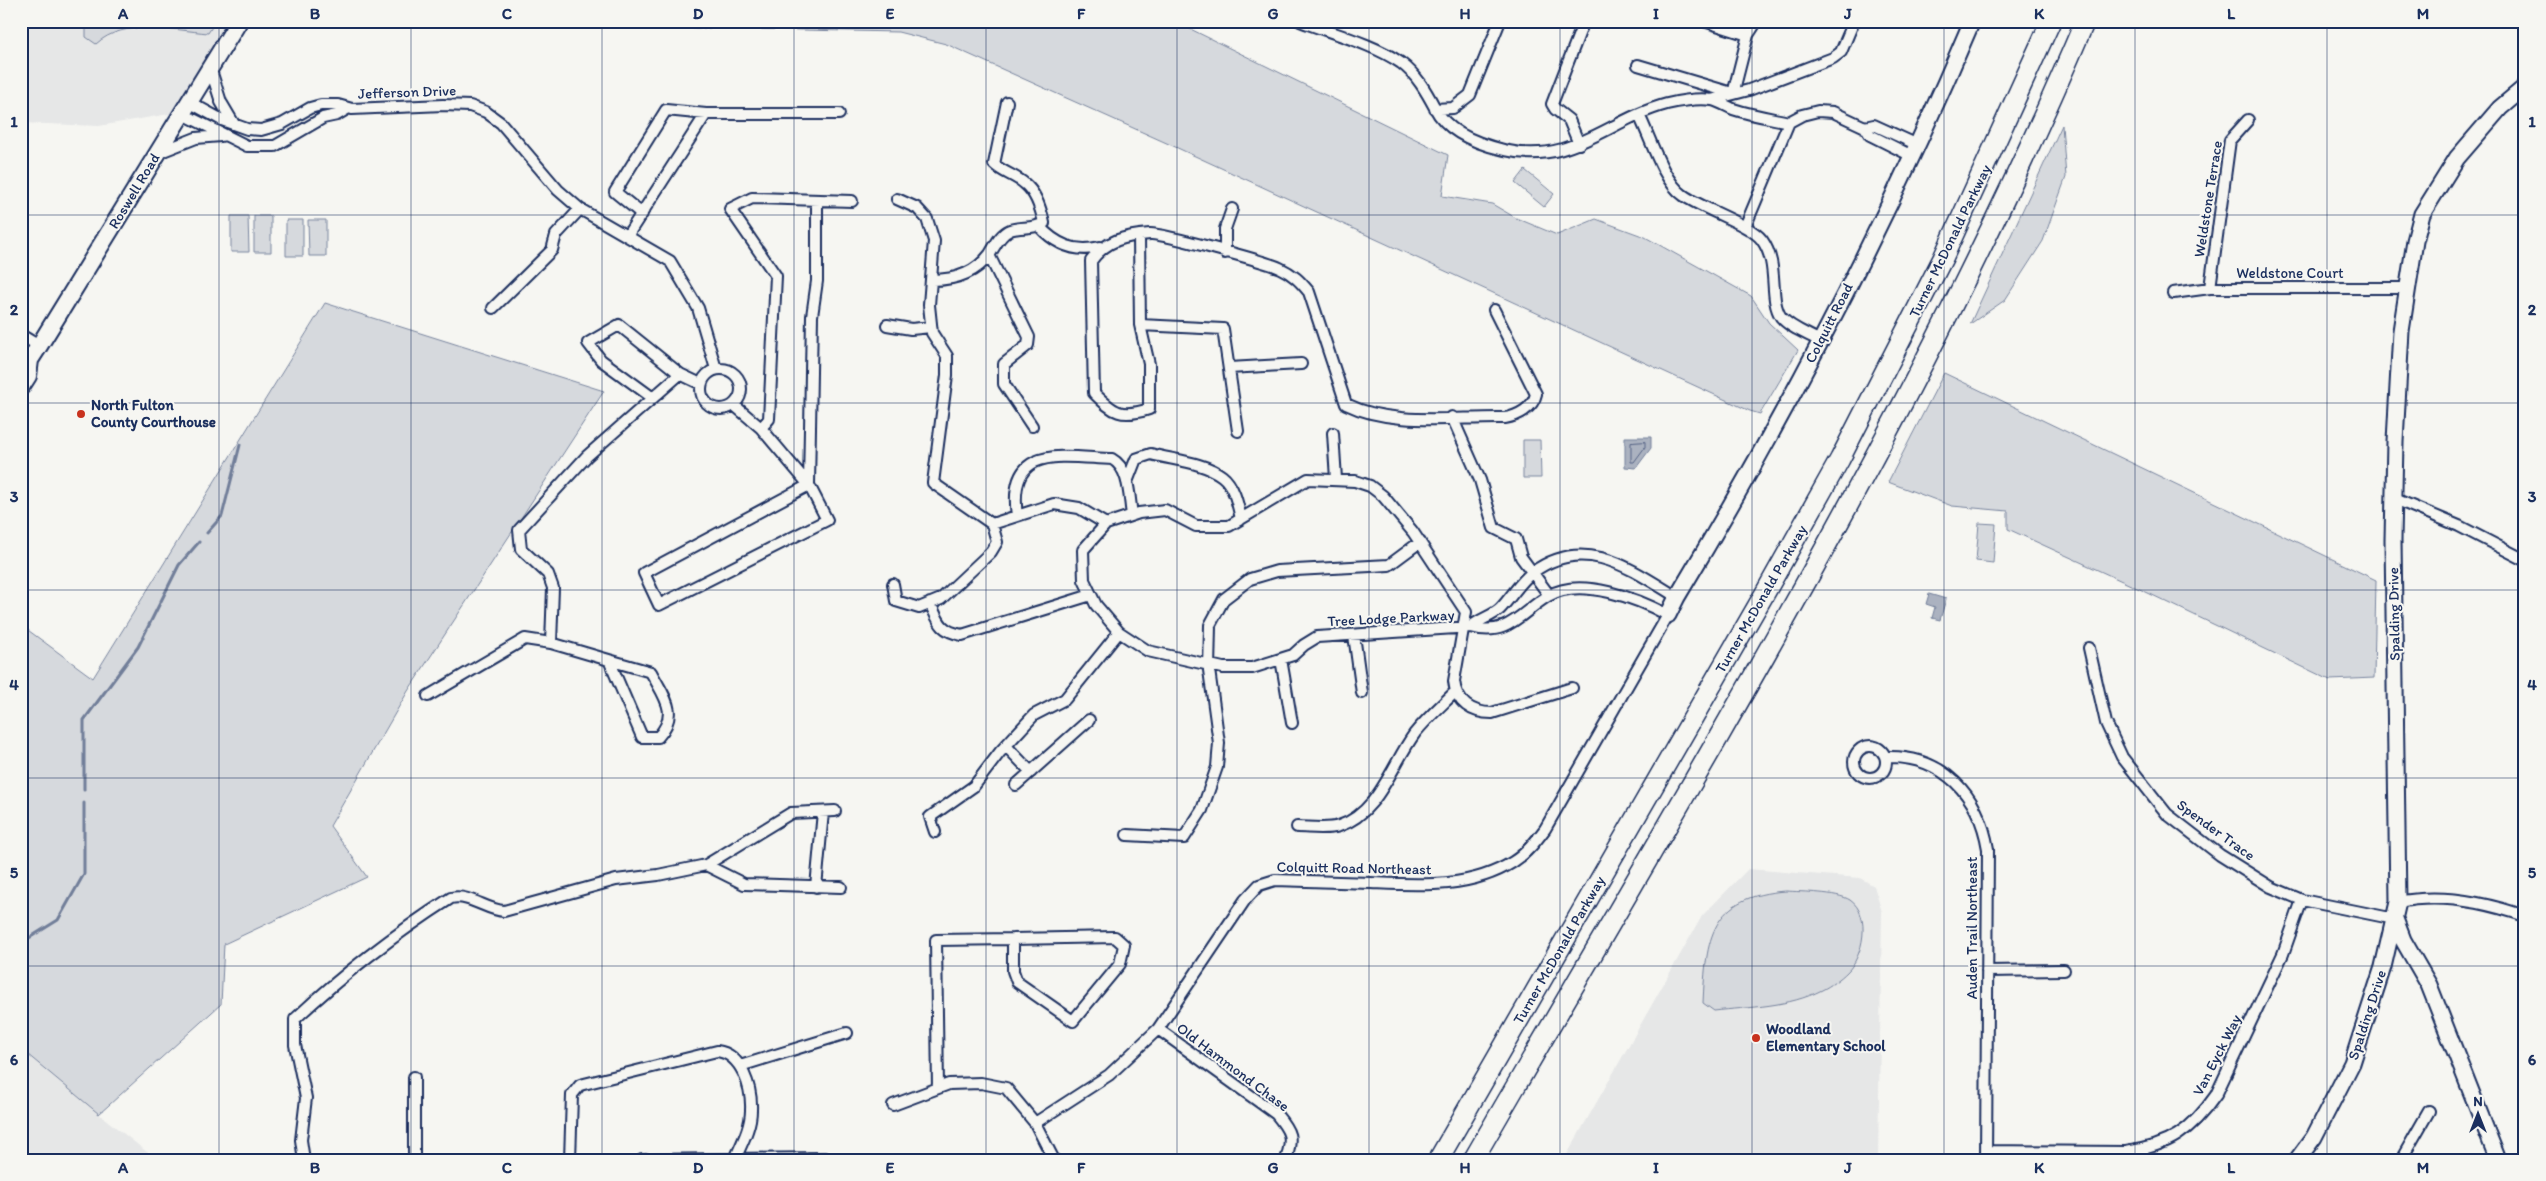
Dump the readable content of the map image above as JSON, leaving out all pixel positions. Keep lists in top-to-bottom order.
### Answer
{
  "streets": {
    "highway": ["Turner McDonald Parkway"],
    "main road": ["Roswell Road"],
    "street": [
      "Jefferson Drive",
      "Weldstone Terrace",
      "Weldstone Court",
      "Colquitt Road",
      "Spalding Drive",
      "Tree Lodge Parkway",
      "Spender Trace",
      "Colquitt Road Northeast",
      "Auden Trail Northeast",
      "Van Eyck Way",
      "Old Hammond Chase"
    ]
  },
  "crossings": [
    ["Jefferson Drive", "Roswell Road"],
    ["Weldstone Terrace", "Weldstone Court"],
    ["Weldstone Court", "Spalding Drive"],
    ["Colquitt Road", "Colquitt Road Northeast"],
    ["Spalding Drive", "Spender Trace"],
    ["Spender Trace", "Van Eyck Way"],
    ["Colquitt Road Northeast", "Old Hammond Chase"],
    ["Auden Trail Northeast", "Van Eyck Way"]
  ],
  "places": ["North Fulton County Courthouse", "Woodland Elementary School"],
  "north": "top",
  "grid": {
    "columns": [
      "A",
      "B",
      "C",
      "D",
      "E",
      "F",
      "G",
      "H",
      "I",
      "J",
      "K",
      "L",
      "M"
    ],
    "rows": [
      "1",
      "2",
      "3",
      "4",
      "5",
      "6"
    ]
  }
}
